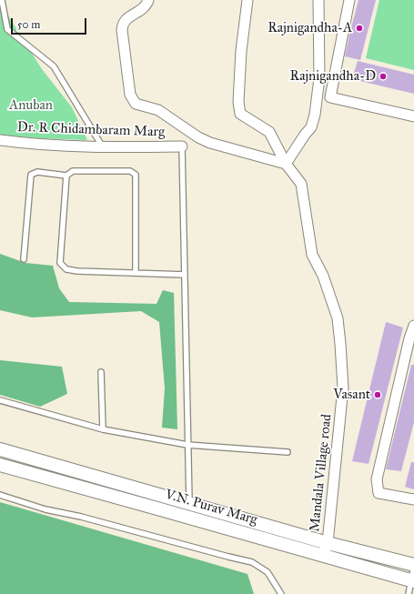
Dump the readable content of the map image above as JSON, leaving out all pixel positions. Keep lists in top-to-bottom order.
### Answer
{
  "streets": {
    "street": ["Dr. R Chidambaram Marg", "Mandala Village road", "V.N. Purav Marg"]
  },
  "crossings": [
    ["Mandala Village road", "V.N. Purav Marg"]
  ],
  "parks": ["Anuban"],
  "places": ["Rajnigandha-A", "Rajnigandha-D", "Vasant"],
  "scale_bar": "50 m"
}
